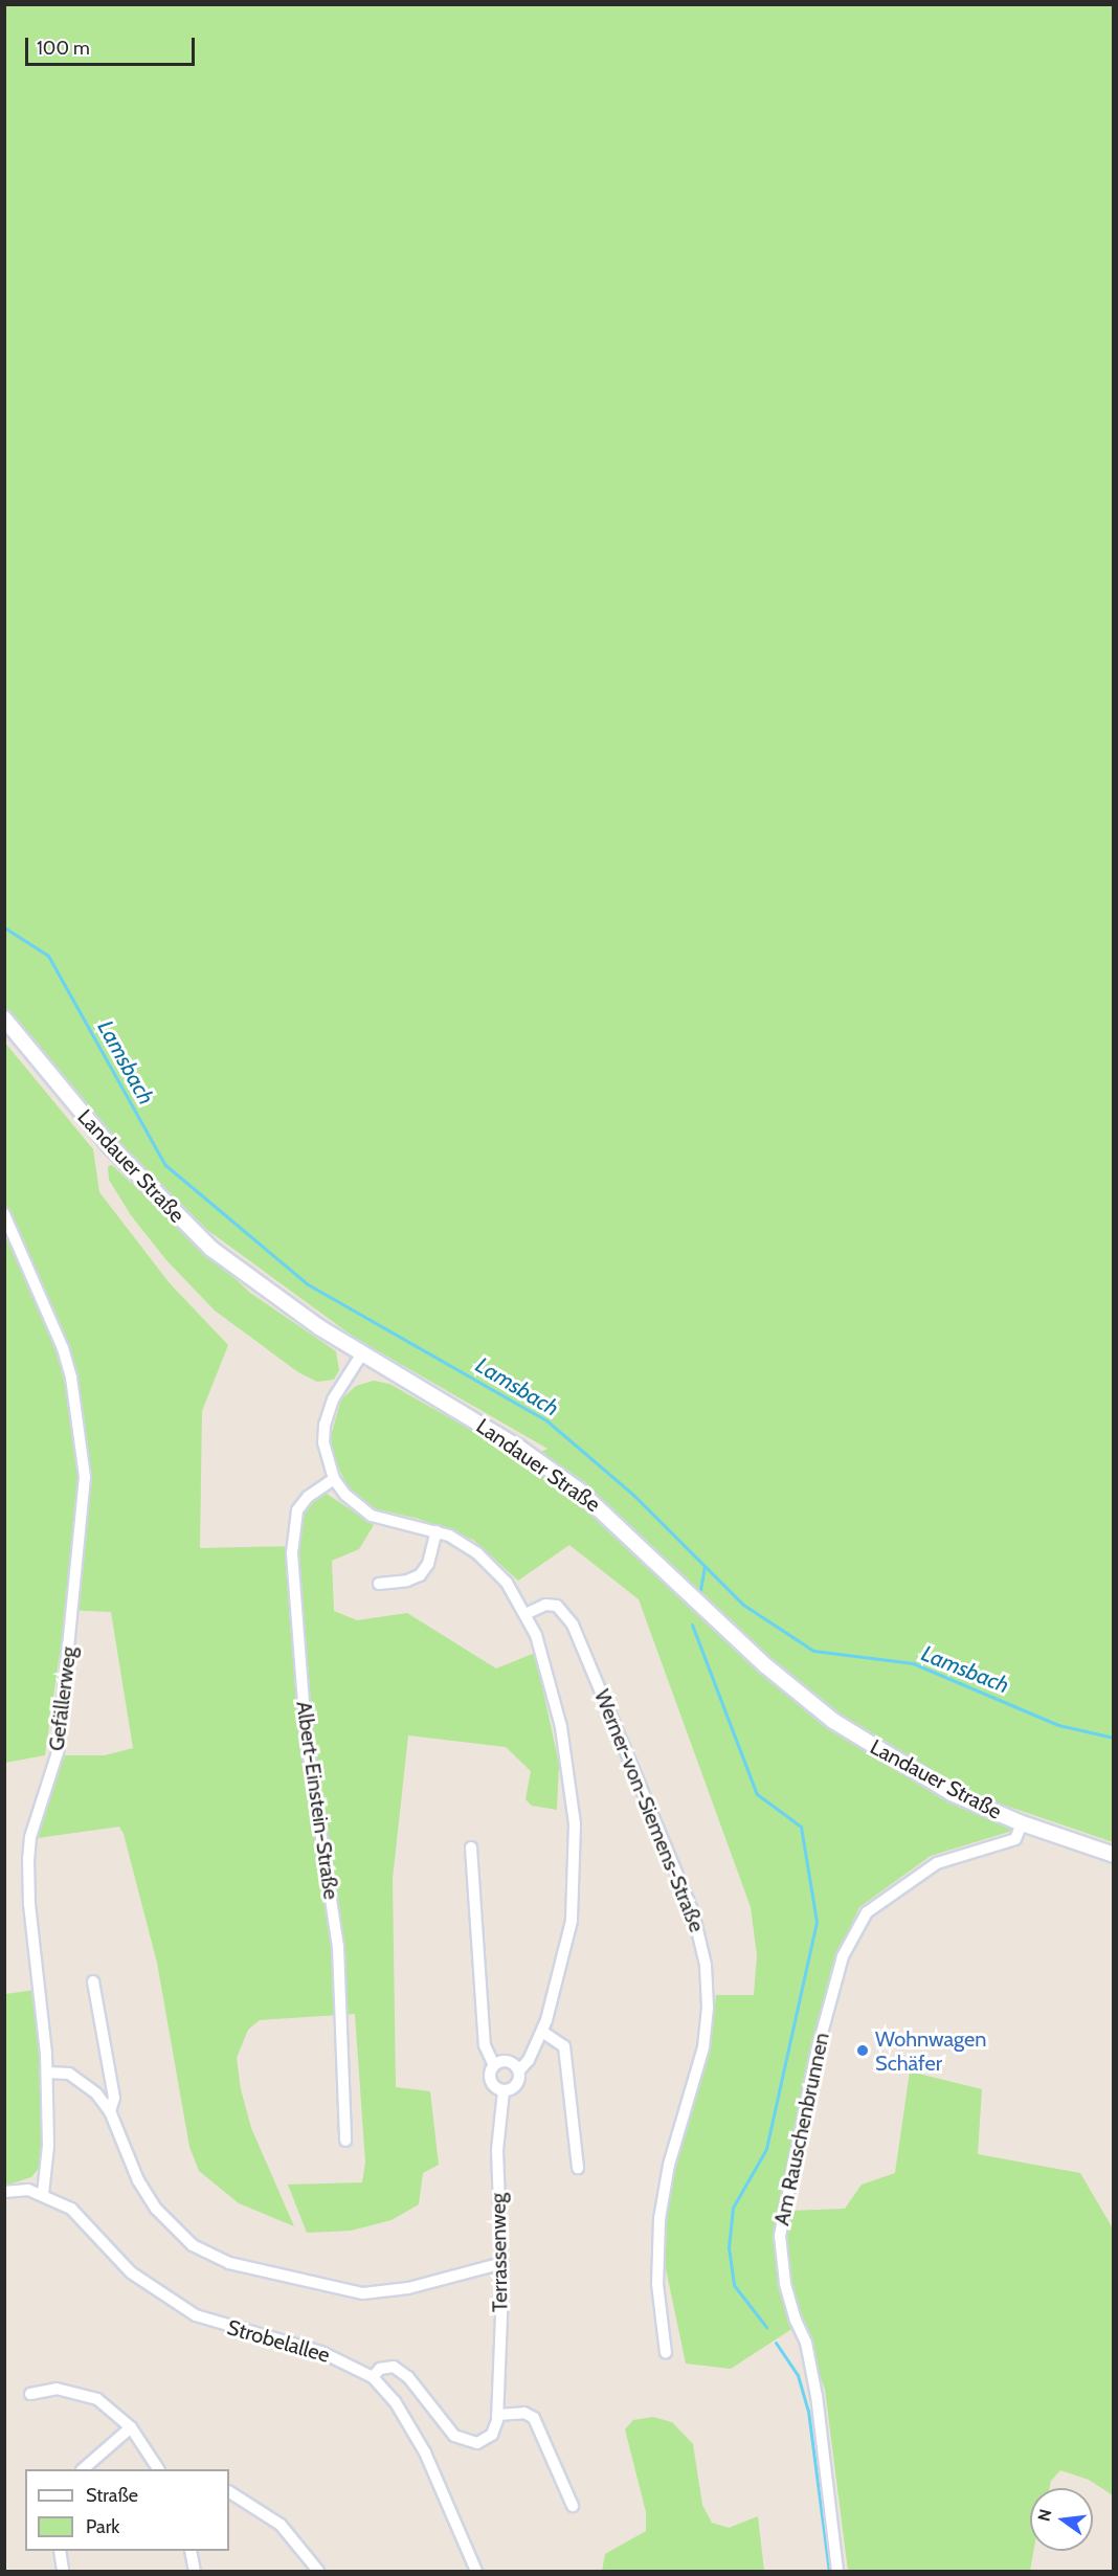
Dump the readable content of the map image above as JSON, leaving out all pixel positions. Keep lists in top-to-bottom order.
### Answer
{
  "streets": {
    "main road": ["Landauer Straße"],
    "street": [
      "Gefällerweg",
      "Albert-Einstein-Straße",
      "Werner-von-Siemens-Straße",
      "Am Rauschenbrunnen",
      "Terrassenweg",
      "Strobelallee"
    ]
  },
  "crossings": [
    ["Landauer Straße", "Am Rauschenbrunnen"],
    ["Gefällerweg", "Strobelallee"],
    ["Terrassenweg", "Strobelallee"]
  ],
  "water": ["Lamsbach"],
  "places": ["Wohnwagen Schäfer"],
  "legend": ["Straße", "Park"],
  "scale_bar": "100 m",
  "north": "left"
}
